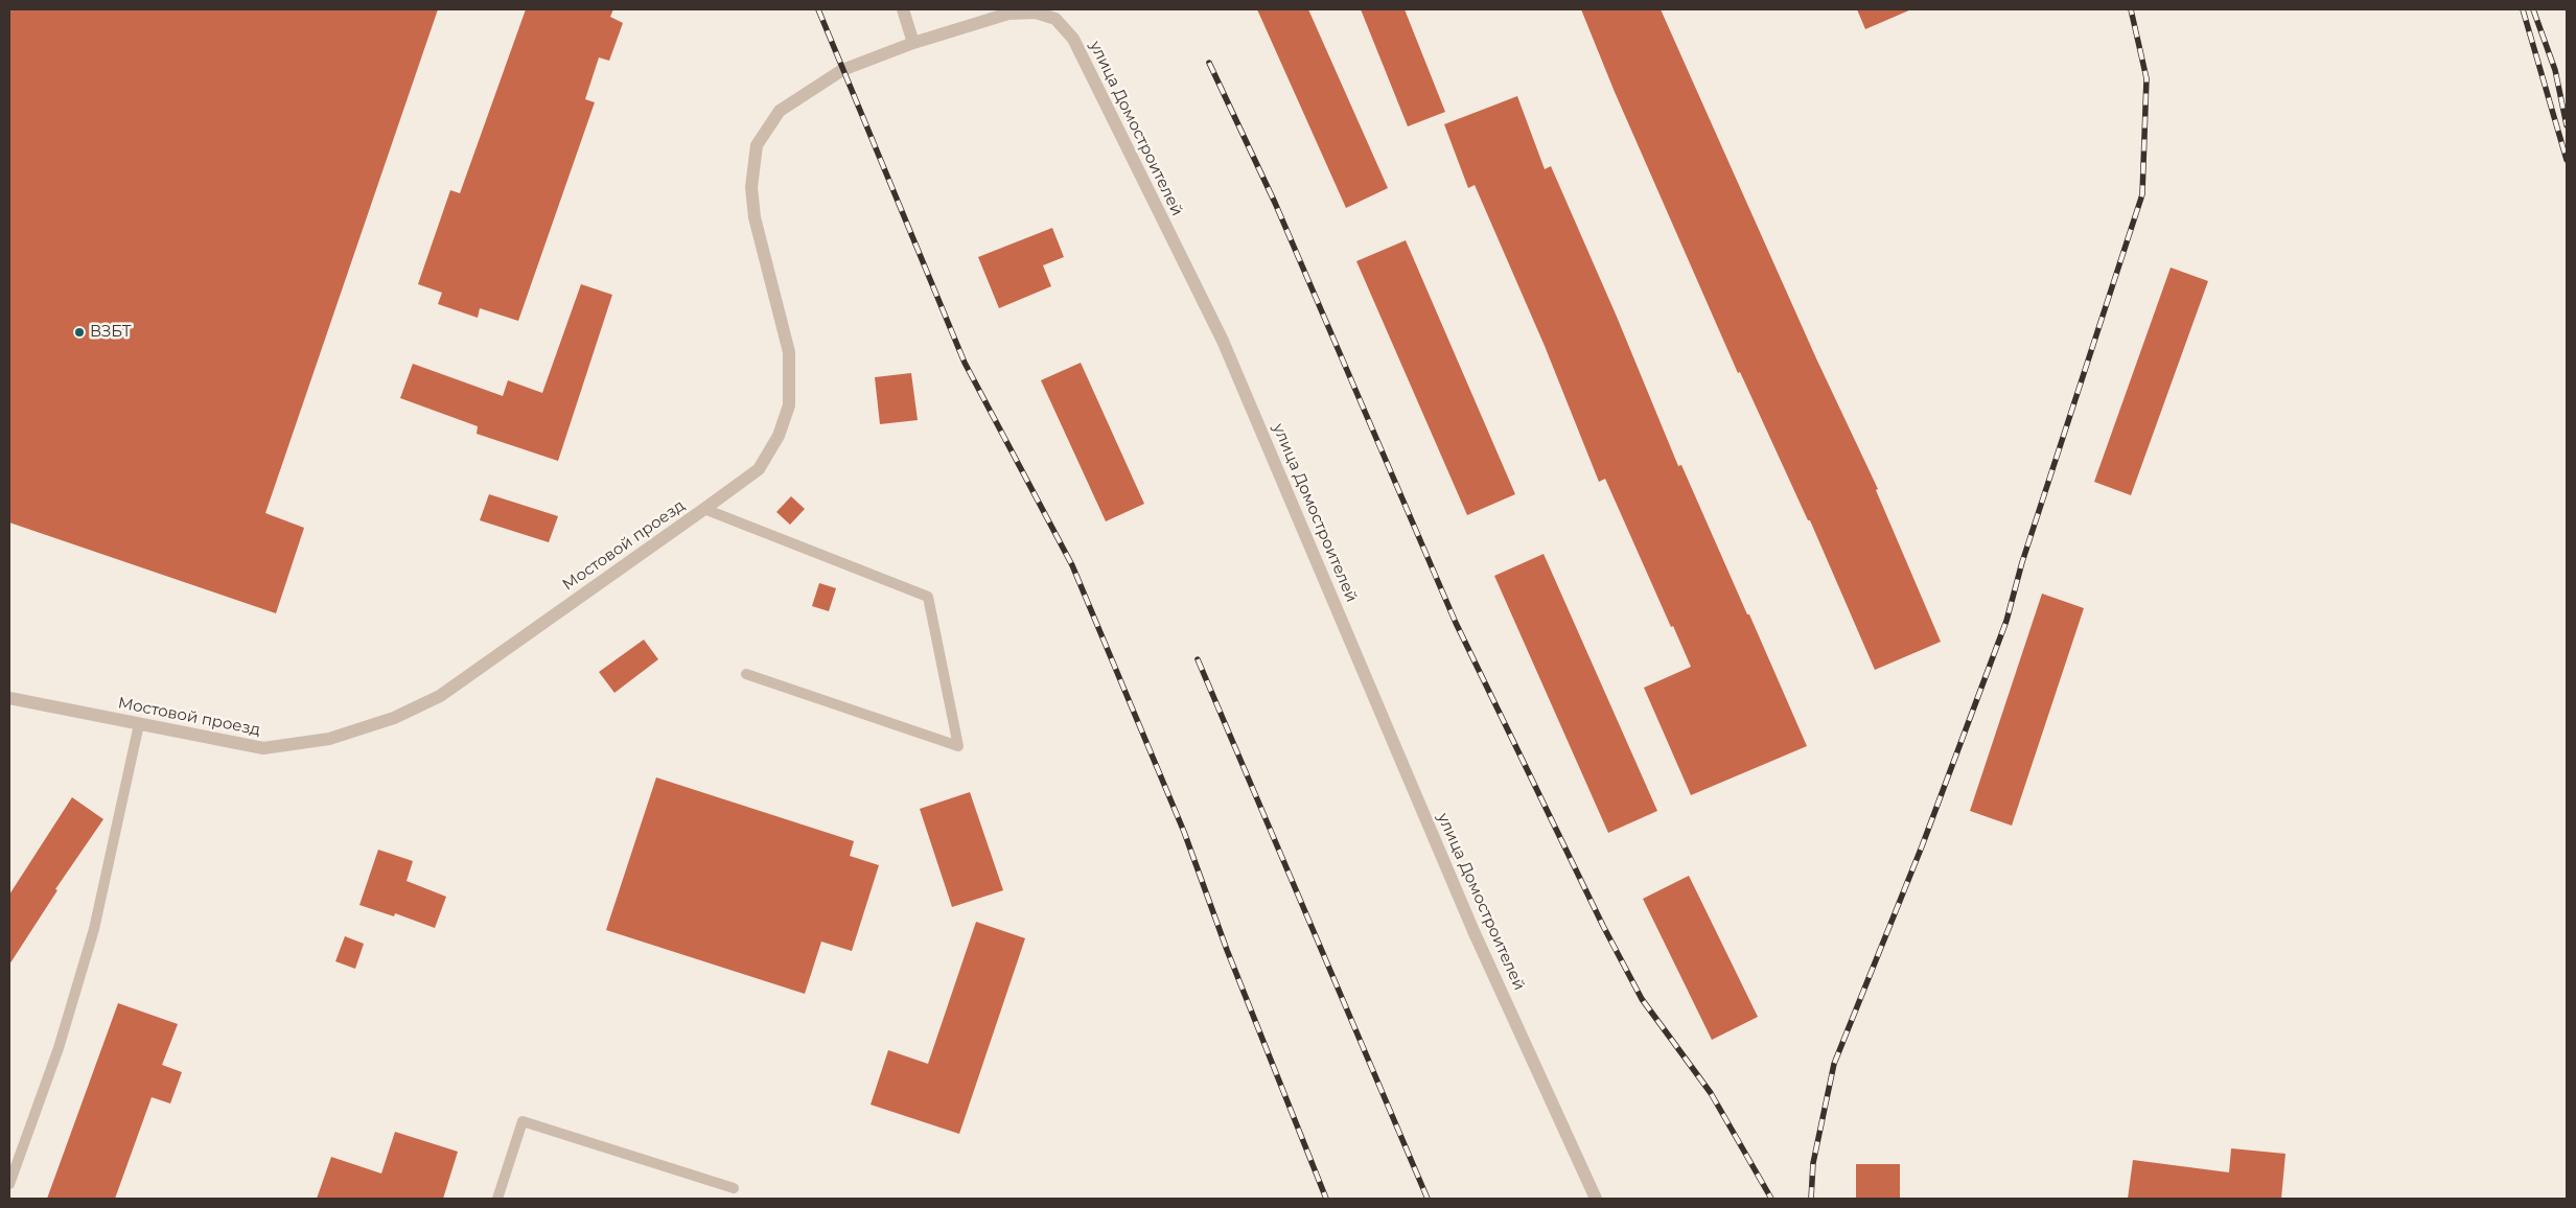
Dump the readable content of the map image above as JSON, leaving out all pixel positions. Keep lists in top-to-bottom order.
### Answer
{
  "streets": {
    "street": ["улица Домостроителей", "Мостовой проезд"]
  },
  "crossings": [
    ["улица Домостроителей", "Мостовой проезд"]
  ],
  "places": ["ВЗБТ"]
}
